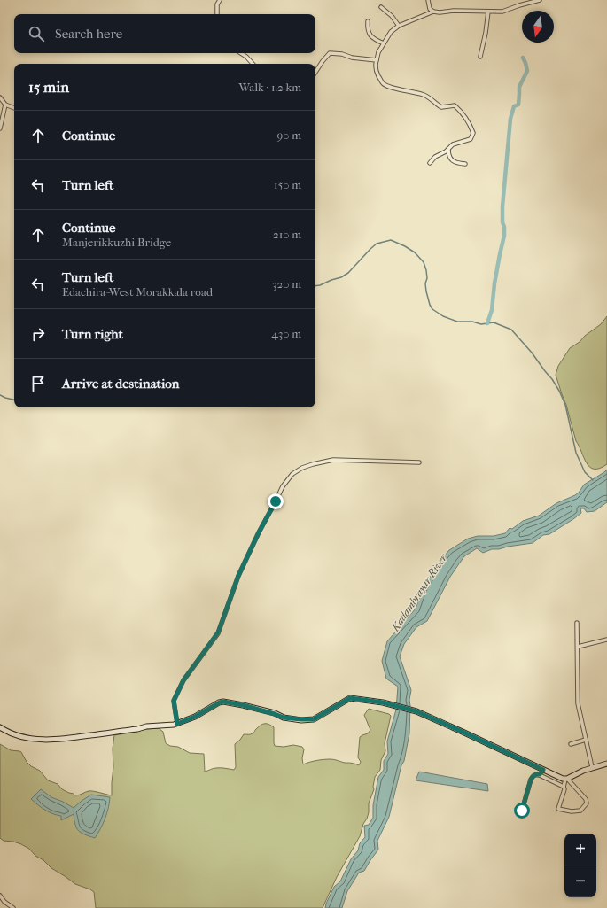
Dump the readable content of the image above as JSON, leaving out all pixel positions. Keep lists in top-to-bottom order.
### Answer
{
  "water": ["Kadambrayar River"],
  "north": "bottom",
  "page": {
    "search": "Search here",
    "heading": ["15 min", "Walk · 1.2 km"],
    "list": [
      ["Continue", "90 m"],
      ["Turn left", "150 m"],
      ["Continue", "Manjerikkuzhi Bridge", "210 m"],
      ["Turn left", "Edachira-West Morakkala road", "320 m"],
      ["Turn right", "430 m"],
      "Arrive at destination"
    ],
    "map_buttons": ["+", "−"]
  }
}
